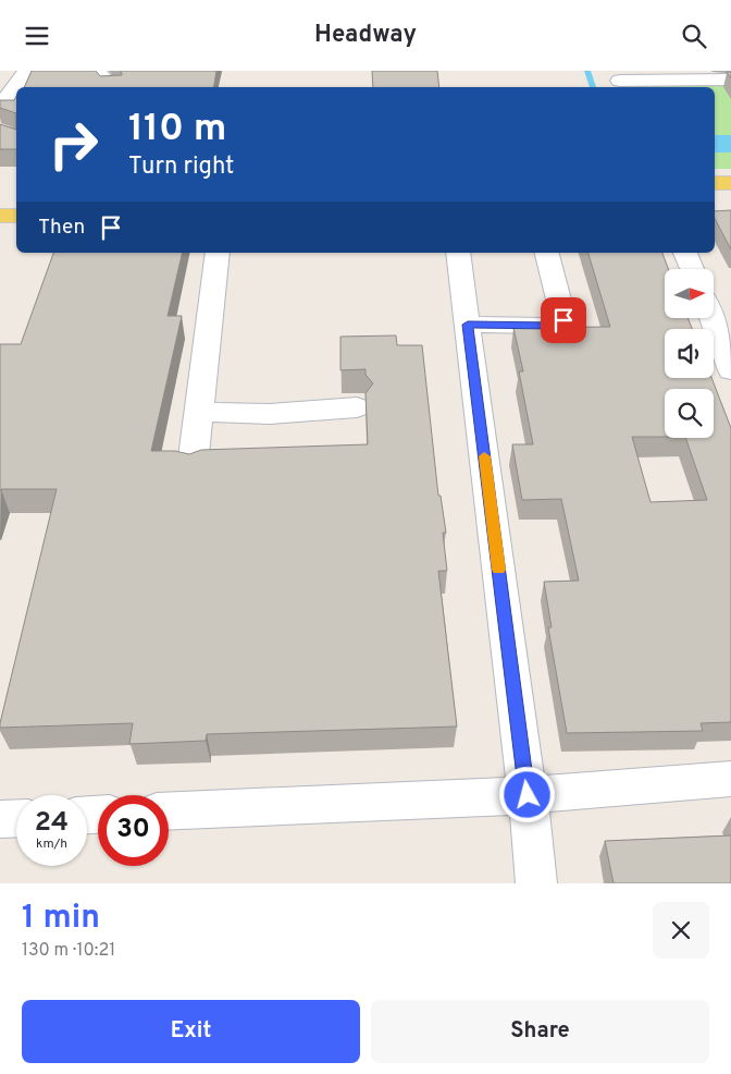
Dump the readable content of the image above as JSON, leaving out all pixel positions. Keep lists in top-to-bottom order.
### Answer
{
  "north": "right",
  "page": {
    "header": "Headway",
    "turn": ["110 m", "Turn right"],
    "then": "Then",
    "speed": "24 km/h",
    "limit": "30",
    "heading": ["1 min", "130 m · 10:21"],
    "buttons": ["Exit", "Share"]
  }
}
